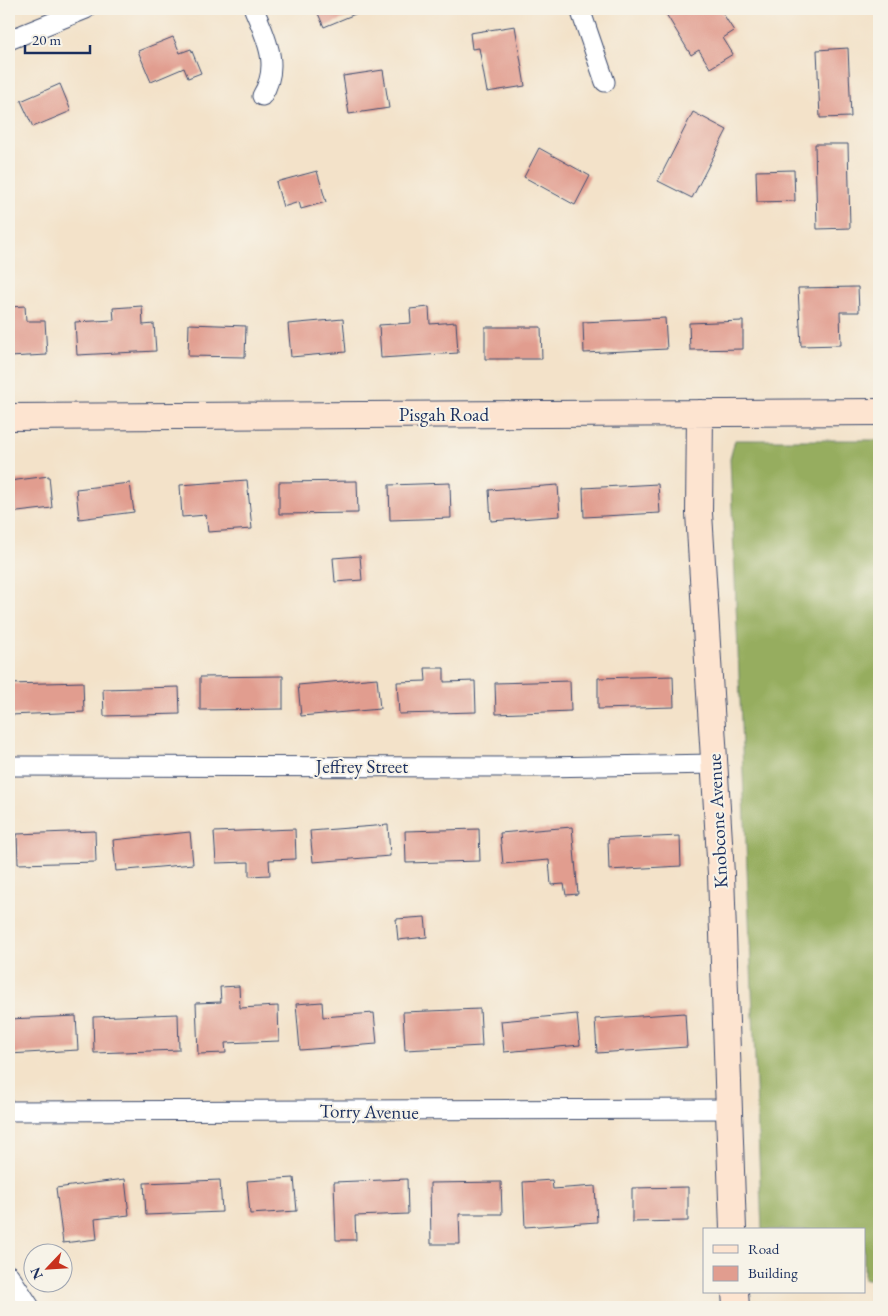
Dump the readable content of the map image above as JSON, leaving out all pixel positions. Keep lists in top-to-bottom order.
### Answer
{
  "streets": {
    "street": [
      "Pisgah Road",
      "Jeffrey Street",
      "Knobcone Avenue",
      "Torry Avenue"
    ]
  },
  "crossings": [
    ["Pisgah Road", "Knobcone Avenue"],
    ["Jeffrey Street", "Knobcone Avenue"],
    ["Knobcone Avenue", "Torry Avenue"]
  ],
  "legend": ["Road", "Building"],
  "scale_bar": "20 m",
  "north": "bottom left"
}
